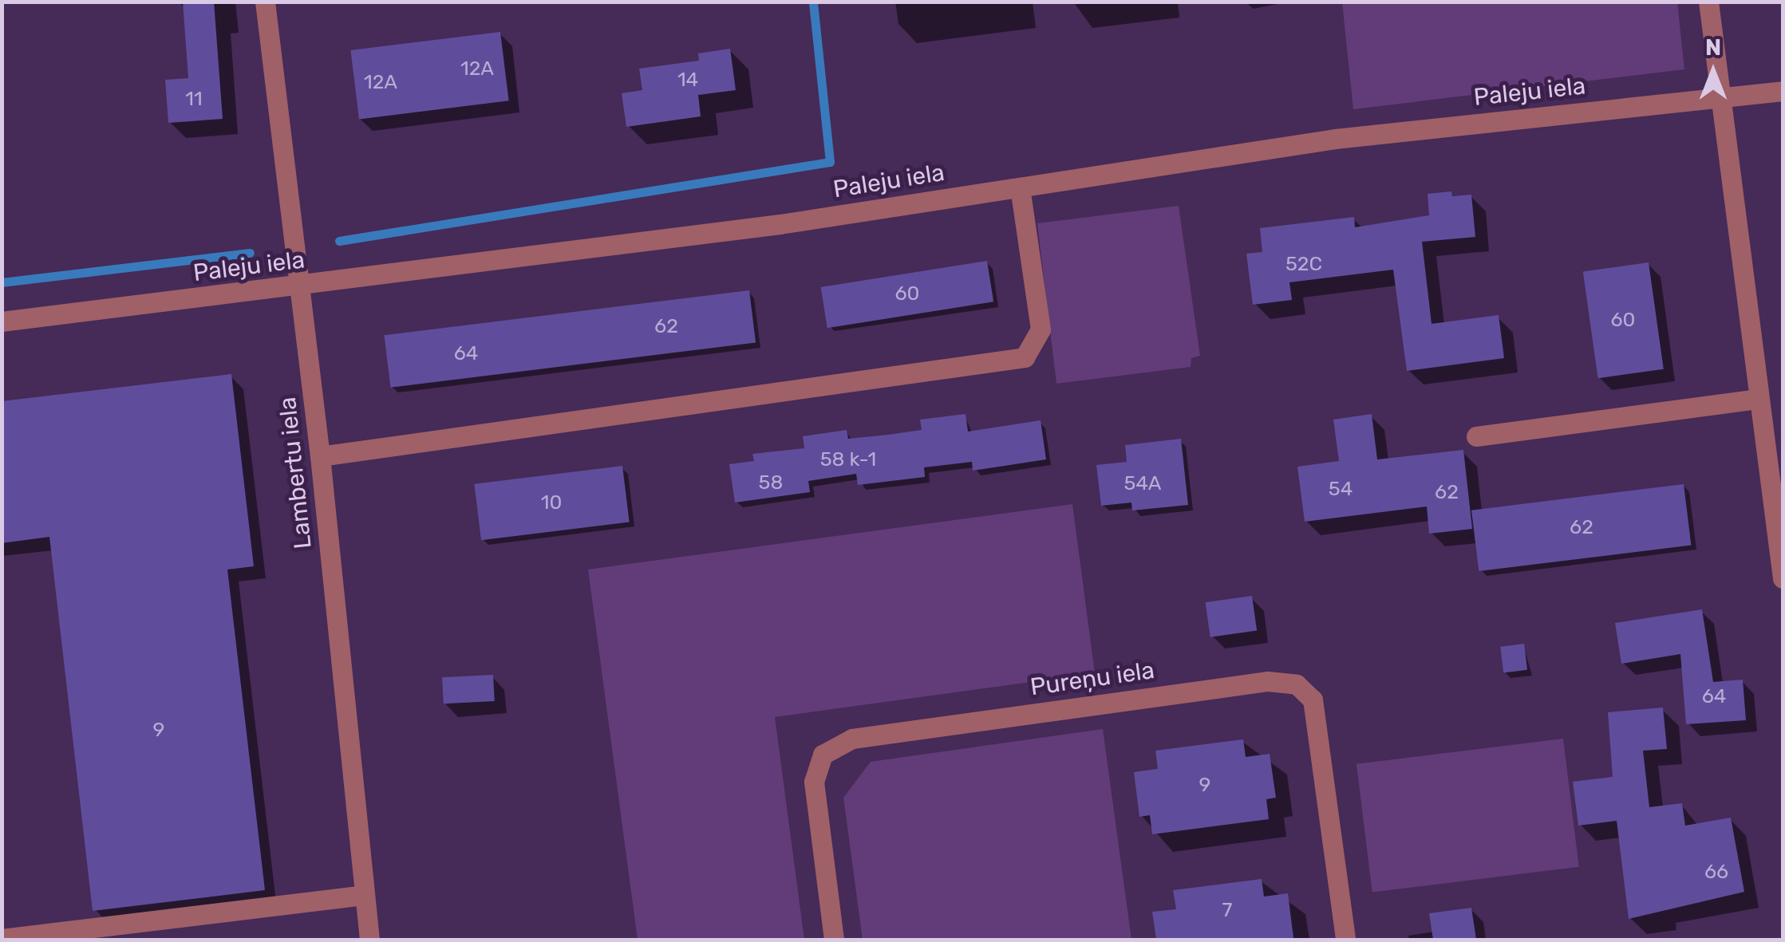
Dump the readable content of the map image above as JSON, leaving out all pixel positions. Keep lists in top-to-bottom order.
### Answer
{
  "streets": {
    "street": ["Paleju iela", "Lambertu iela", "Pureņu iela"]
  },
  "crossings": [
    ["Paleju iela", "Lambertu iela"]
  ],
  "house_numbers": [
    "12A",
    "14",
    "12A",
    "11",
    "52C",
    "60",
    "60",
    "62",
    "64",
    "58 k-1",
    "58",
    "54A",
    "54",
    "62",
    "10",
    "62",
    "64",
    "9",
    "9",
    "66",
    "7"
  ],
  "north": "top"
}
